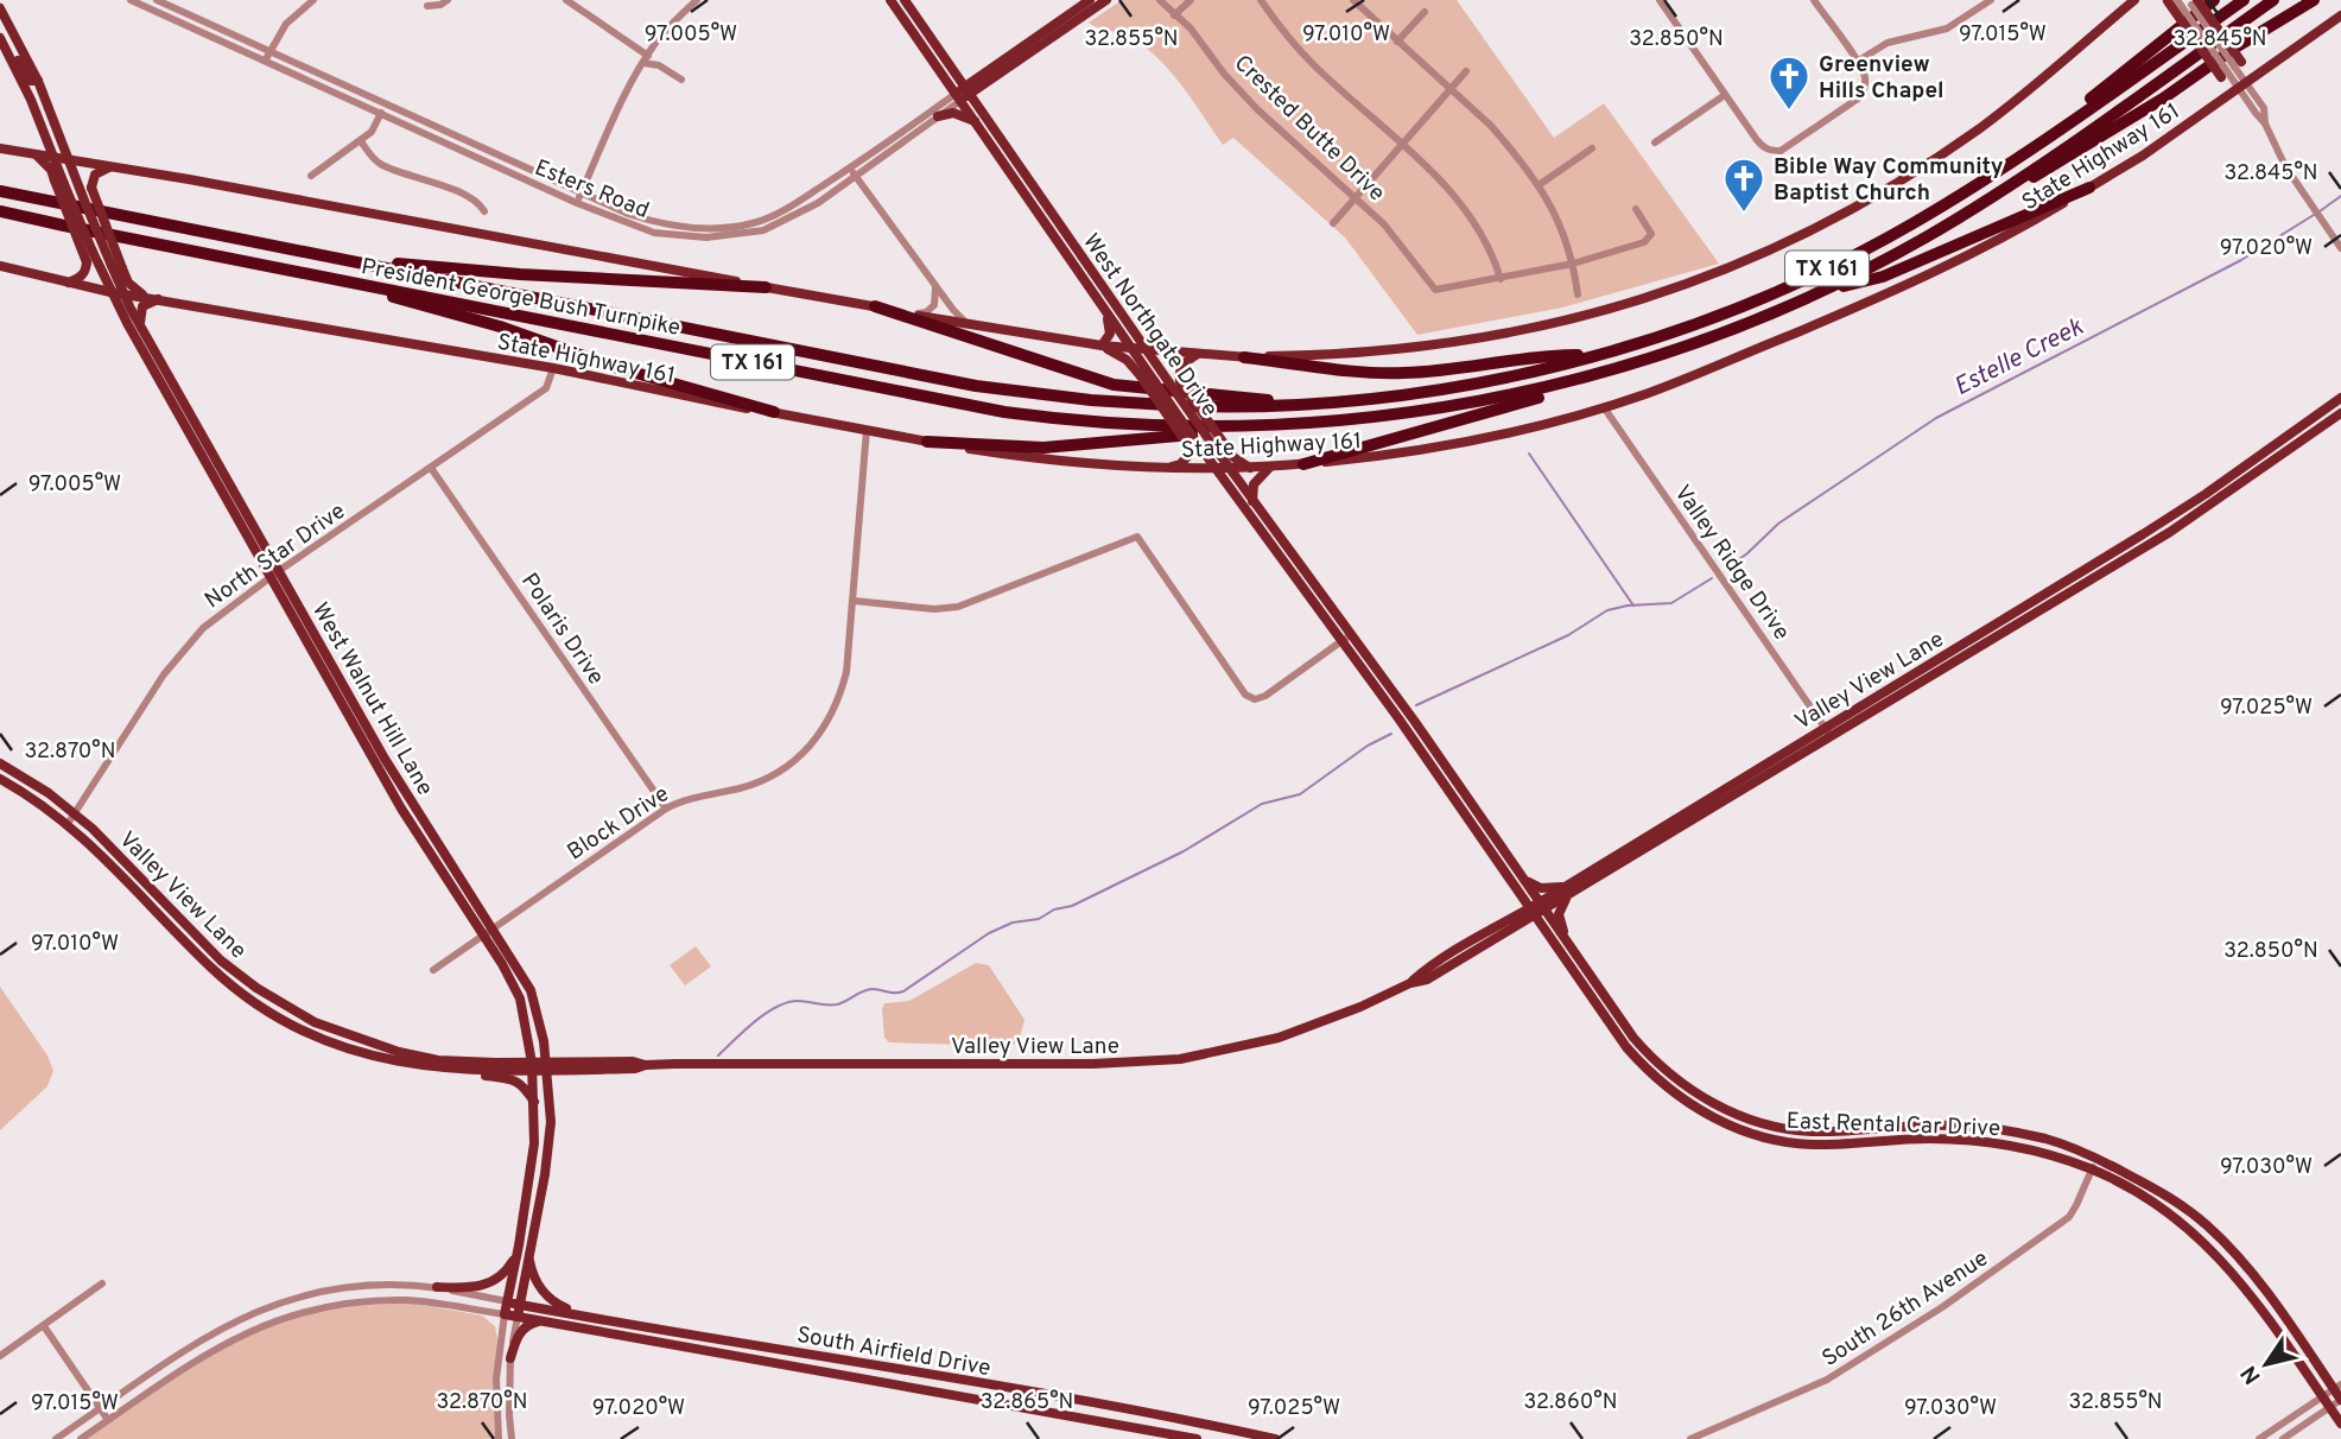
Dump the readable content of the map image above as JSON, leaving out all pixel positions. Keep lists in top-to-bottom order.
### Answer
{
  "streets": {
    "highway": ["TX 161", "President George Bush Turnpike"],
    "main road": [
      "State Highway 161",
      "Esters Road",
      "West Northgate Drive",
      "Valley View Lane",
      "West Walnut Hill Lane",
      "East Rental Car Drive",
      "South Airfield Drive"
    ],
    "street": [
      "Crested Butte Drive",
      "North Star Drive",
      "Valley Ridge Drive",
      "Polaris Drive",
      "Block Drive",
      "South 26th Avenue"
    ]
  },
  "crossings": [
    ["State Highway 161", "West Northgate Drive"],
    ["State Highway 161", "North Star Drive"],
    ["State Highway 161", "Valley Ridge Drive"],
    ["State Highway 161", "West Walnut Hill Lane"],
    ["State Highway 161", "Block Drive"],
    ["Esters Road", "West Northgate Drive"],
    ["West Northgate Drive", "Valley View Lane"],
    ["West Northgate Drive", "East Rental Car Drive"],
    ["North Star Drive", "Polaris Drive"],
    ["North Star Drive", "Valley View Lane"],
    ["North Star Drive", "West Walnut Hill Lane"],
    ["Valley Ridge Drive", "Valley View Lane"],
    ["Polaris Drive", "Block Drive"],
    ["Valley View Lane", "West Walnut Hill Lane"],
    ["Valley View Lane", "East Rental Car Drive"],
    ["West Walnut Hill Lane", "Block Drive"],
    ["West Walnut Hill Lane", "South Airfield Drive"],
    ["East Rental Car Drive", "South 26th Avenue"]
  ],
  "water": ["Estelle Creek"],
  "places": {
    "church": ["Greenview Hills Chapel", "Bible Way Community Baptist Church"]
  },
  "north": "bottom left",
  "coordinates": [
    "97.005°W",
    "97.010°W",
    "97.015°W",
    "32.855°N",
    "32.850°N",
    "32.845°N",
    "97.020°W",
    "97.025°W",
    "32.870°N",
    "97.030°W",
    "32.865°N",
    "32.860°N"
  ]
}
